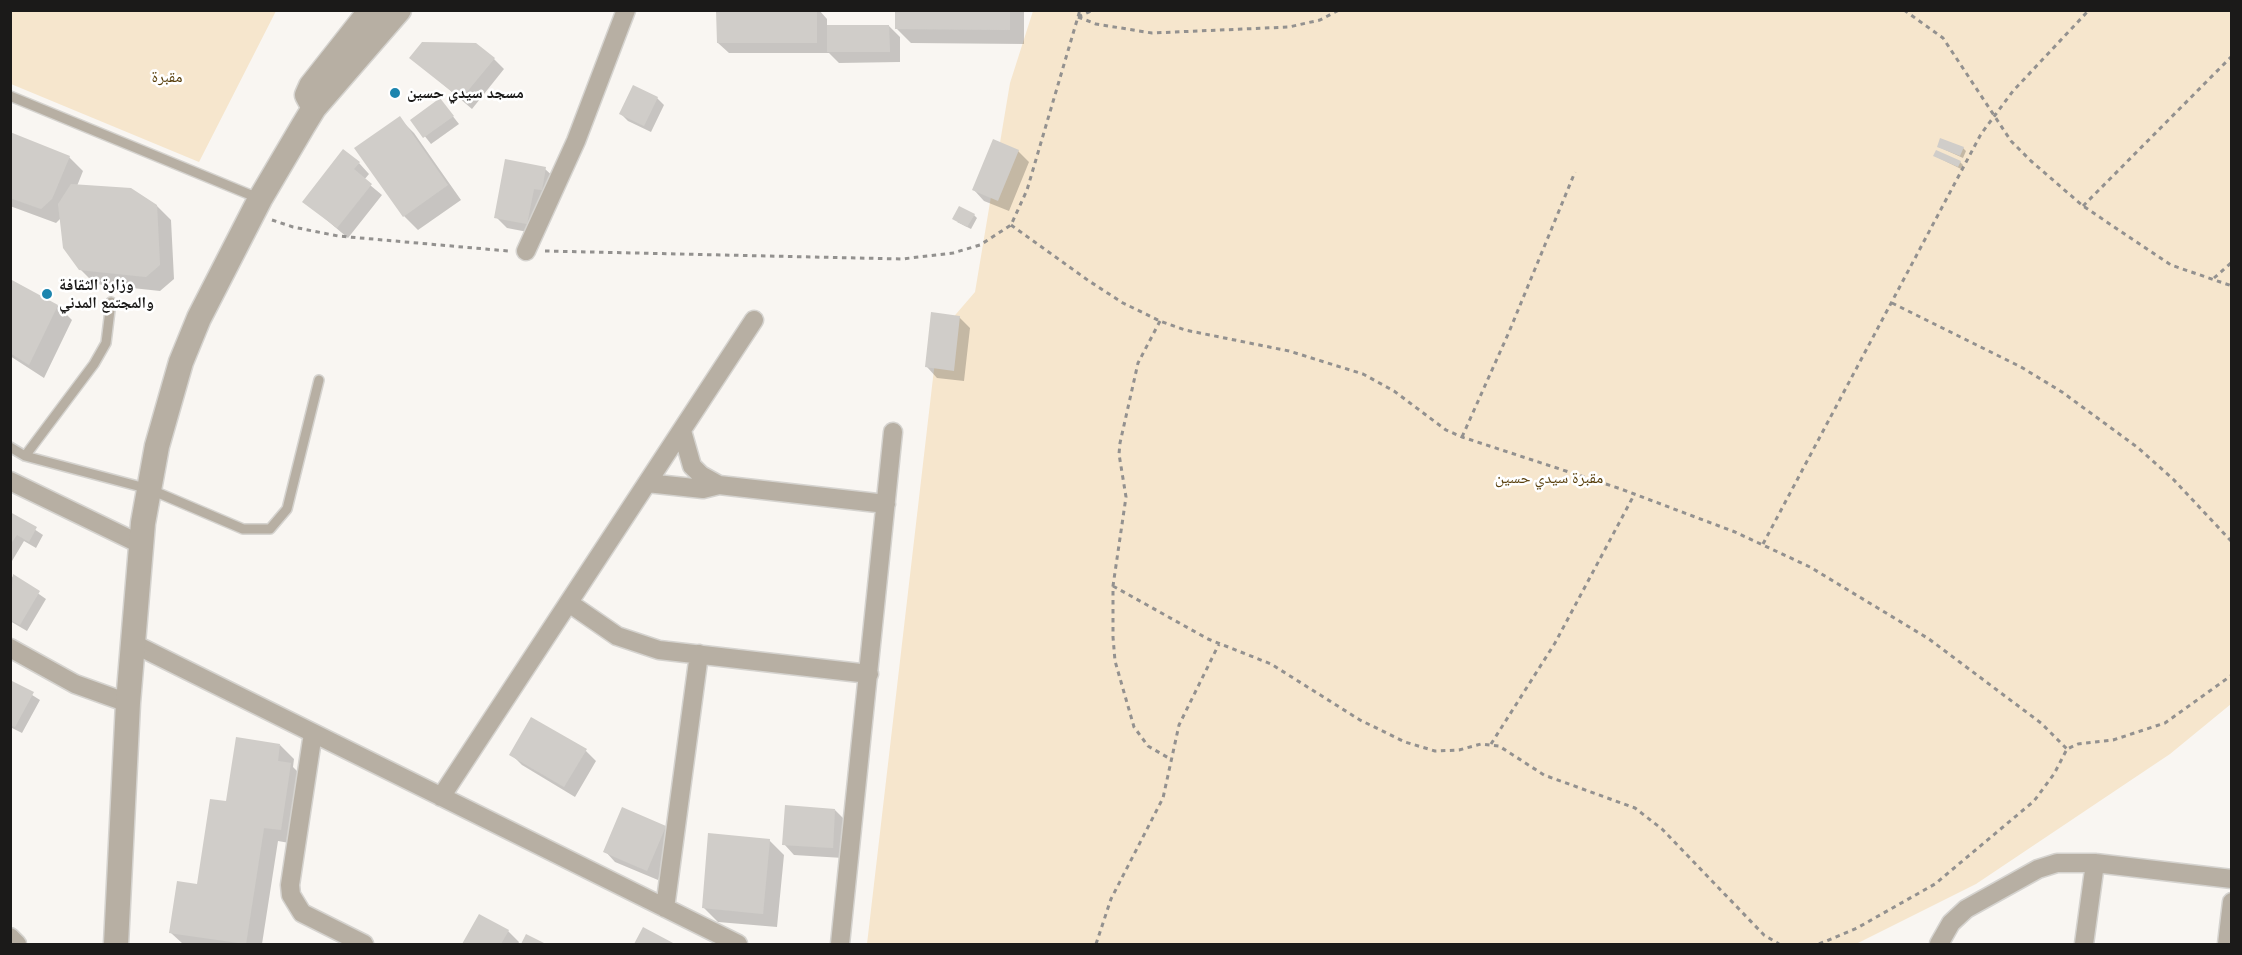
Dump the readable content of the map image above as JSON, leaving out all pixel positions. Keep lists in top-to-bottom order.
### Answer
{
  "parks": ["مقبرة", "مقبرة سيدي حسين"],
  "places": ["مسجد سيدي حسين", "وزارة الثقافة والمجتمع المدني"]
}
